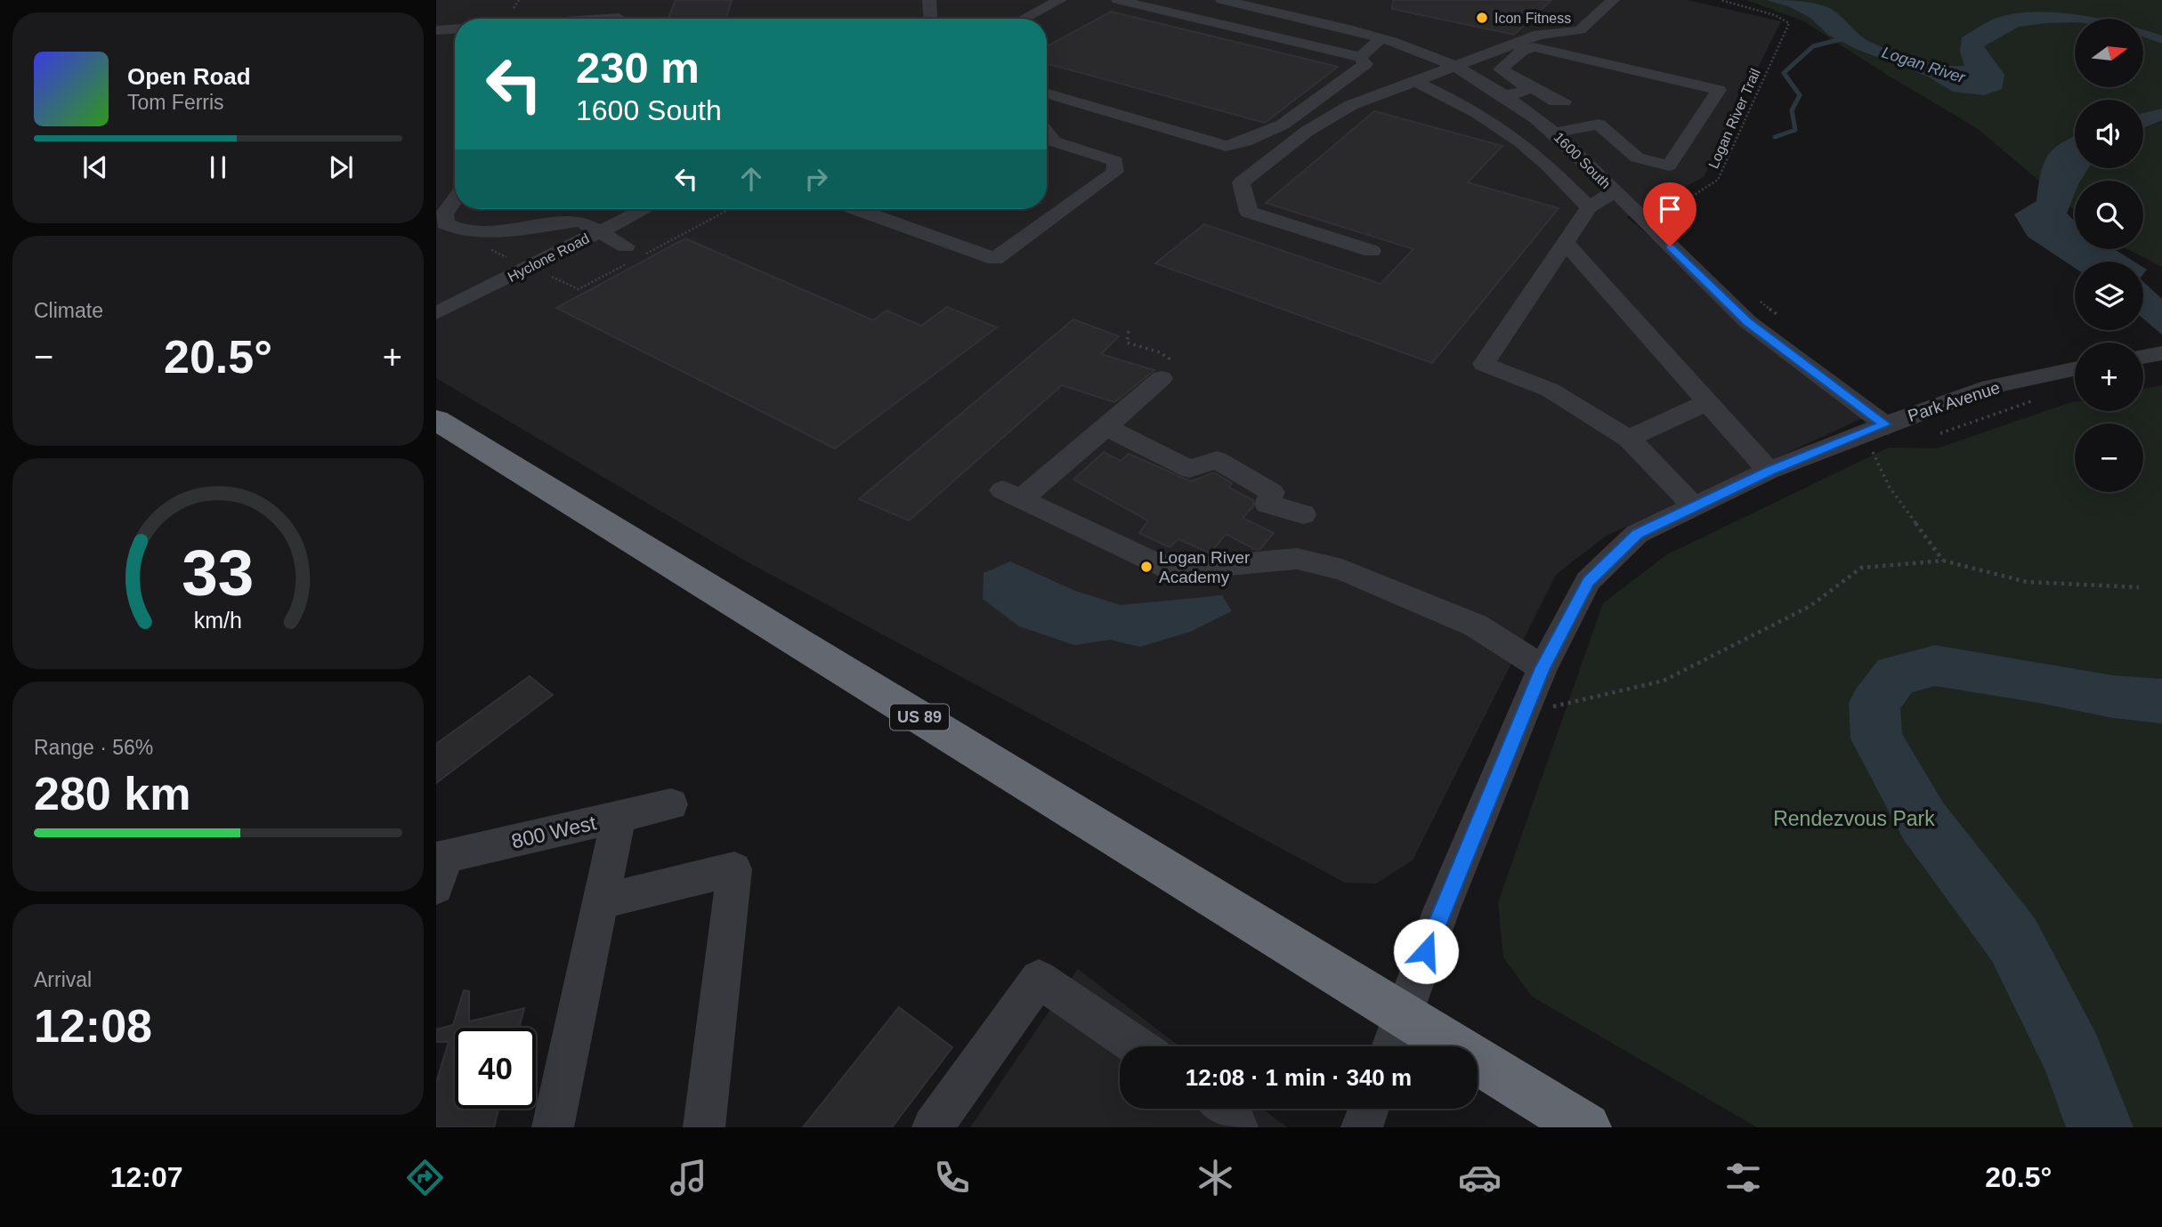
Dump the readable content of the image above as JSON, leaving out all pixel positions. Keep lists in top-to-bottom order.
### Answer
{
  "streets": {
    "highway": ["US 89"],
    "street": [
      "1600 South",
      "Hyclone Road",
      "Park Avenue",
      "800 West"
    ],
    "path": ["Logan River Trail"]
  },
  "crossings": [
    ["1600 South", "Park Avenue"],
    ["Park Avenue", "US 89"]
  ],
  "water": ["Logan River"],
  "parks": ["Rendezvous Park"],
  "places": ["Icon Fitness", "Logan River Academy"],
  "north": "right",
  "page": {
    "map_buttons": ["+", "−"],
    "turn": ["230 m", "1600 South"],
    "song": ["Open Road", "Tom Ferris"],
    "tile": [
      "Climate",
      ["Range · 56%", "280 km"],
      ["Arrival", "12:08"]
    ],
    "heat": ["−", "20.5°", "+"],
    "limit": "40",
    "trip": "12:08 · 1 min · 340 m",
    "tabs": ["12:07", "20.5°"],
    "gauge": ["33", "km/h"]
  }
}
